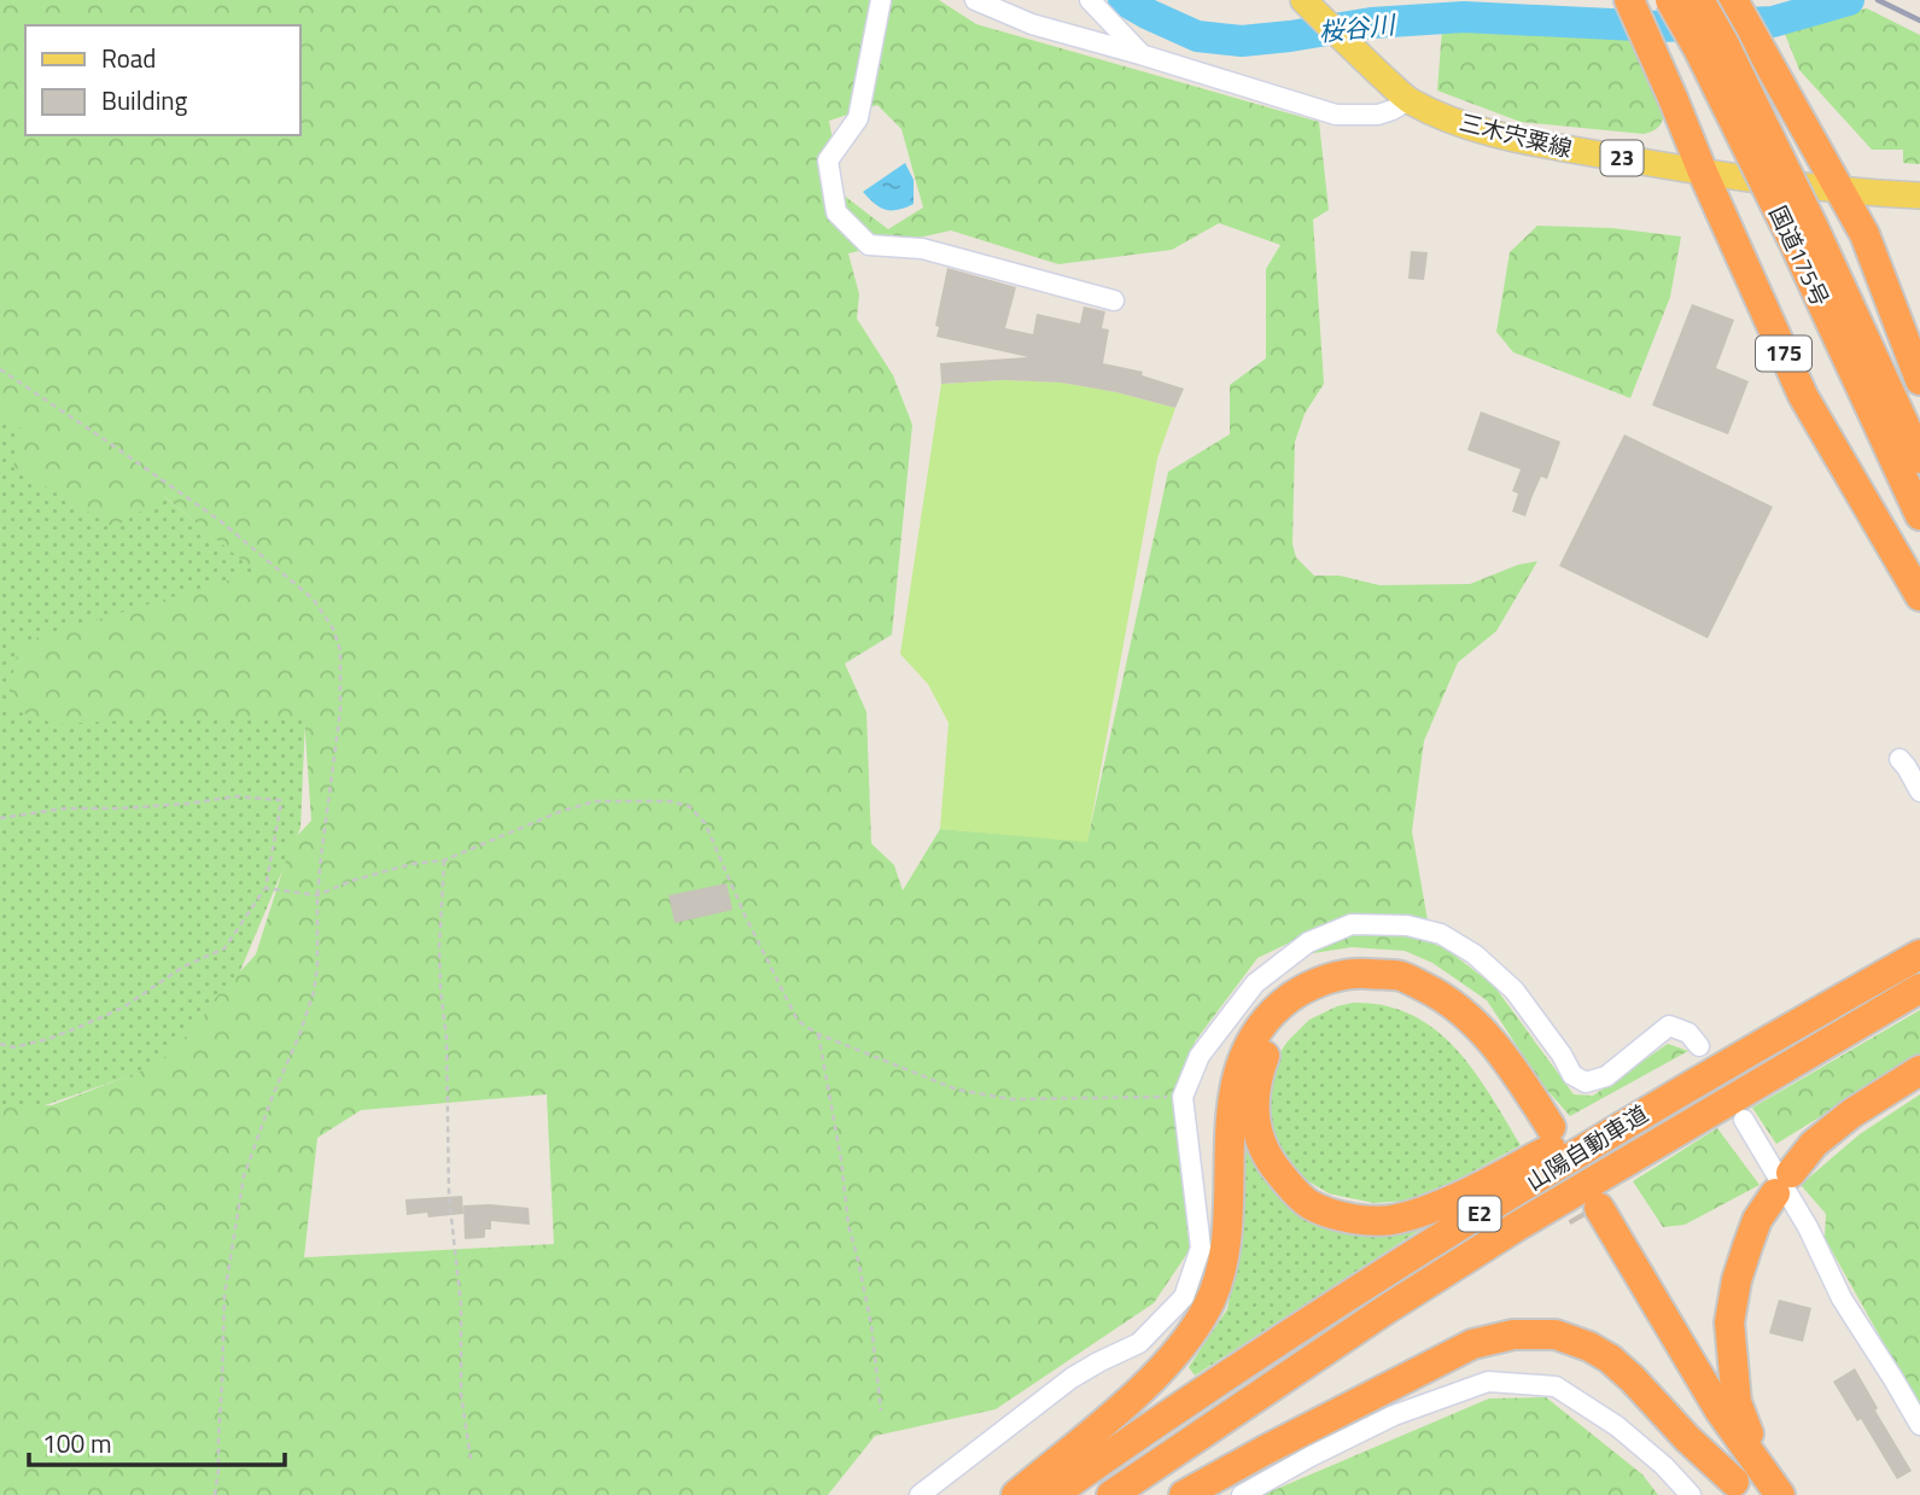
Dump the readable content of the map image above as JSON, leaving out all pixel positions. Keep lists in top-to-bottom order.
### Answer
{
  "streets": {
    "highway": [
      "国道175号",
      "175",
      "山陽自動車道",
      "E2"
    ],
    "main road": ["三木宍粟線", "23"]
  },
  "crossings": [
    ["三木宍粟線", "175"]
  ],
  "water": ["桜谷川"],
  "legend": ["Road", "Building"],
  "scale_bar": "100 m"
}
